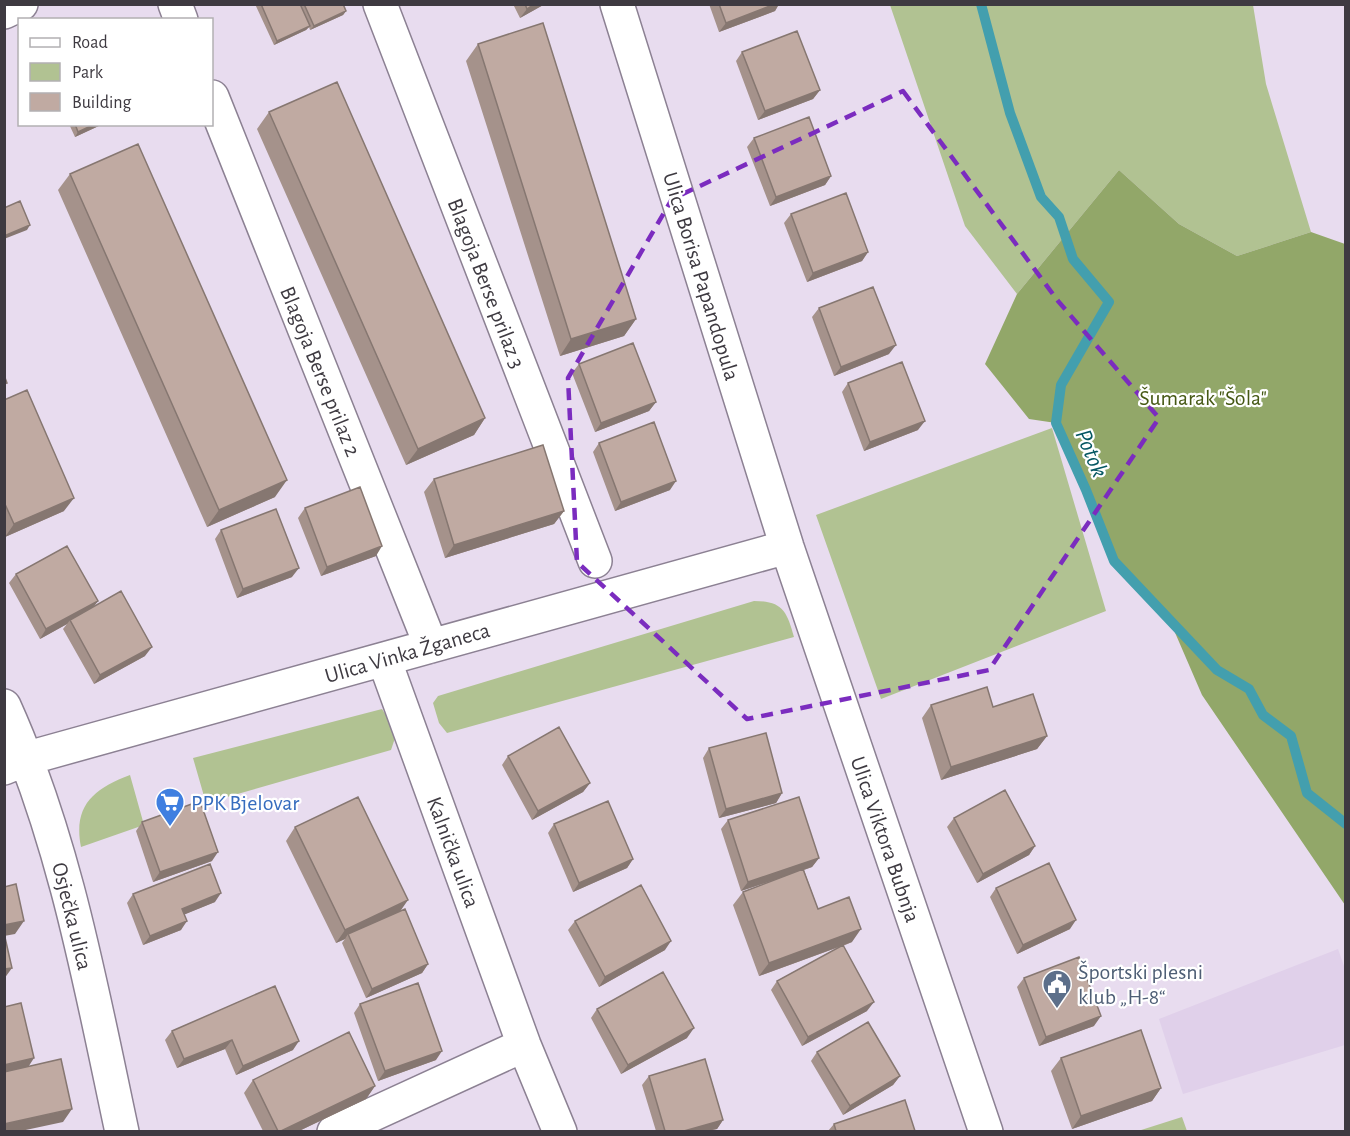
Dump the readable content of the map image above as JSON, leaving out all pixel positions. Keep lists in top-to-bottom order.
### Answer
{
  "streets": {
    "street": [
      "Ulica Borisa Papandopula",
      "Blagoja Berse prilaz 3",
      "Blagoja Berse prilaz 2",
      "Ulica Vinka Žganeca",
      "Ulica Viktora Bubnja",
      "Kalnička ulica",
      "Osječka ulica"
    ]
  },
  "crossings": [
    ["Ulica Borisa Papandopula", "Ulica Vinka Žganeca"],
    ["Ulica Borisa Papandopula", "Ulica Viktora Bubnja"],
    ["Blagoja Berse prilaz 2", "Ulica Vinka Žganeca"],
    ["Ulica Vinka Žganeca", "Ulica Viktora Bubnja"],
    ["Ulica Vinka Žganeca", "Kalnička ulica"],
    ["Ulica Vinka Žganeca", "Osječka ulica"]
  ],
  "water": ["Potok"],
  "parks": ["Šumarak \"Šola\""],
  "places": {
    "supermarket": ["PPK Bjelovar"],
    "public building": ["Športski plesni klub „H-8“"]
  },
  "legend": ["Road", "Park", "Building"]
}
